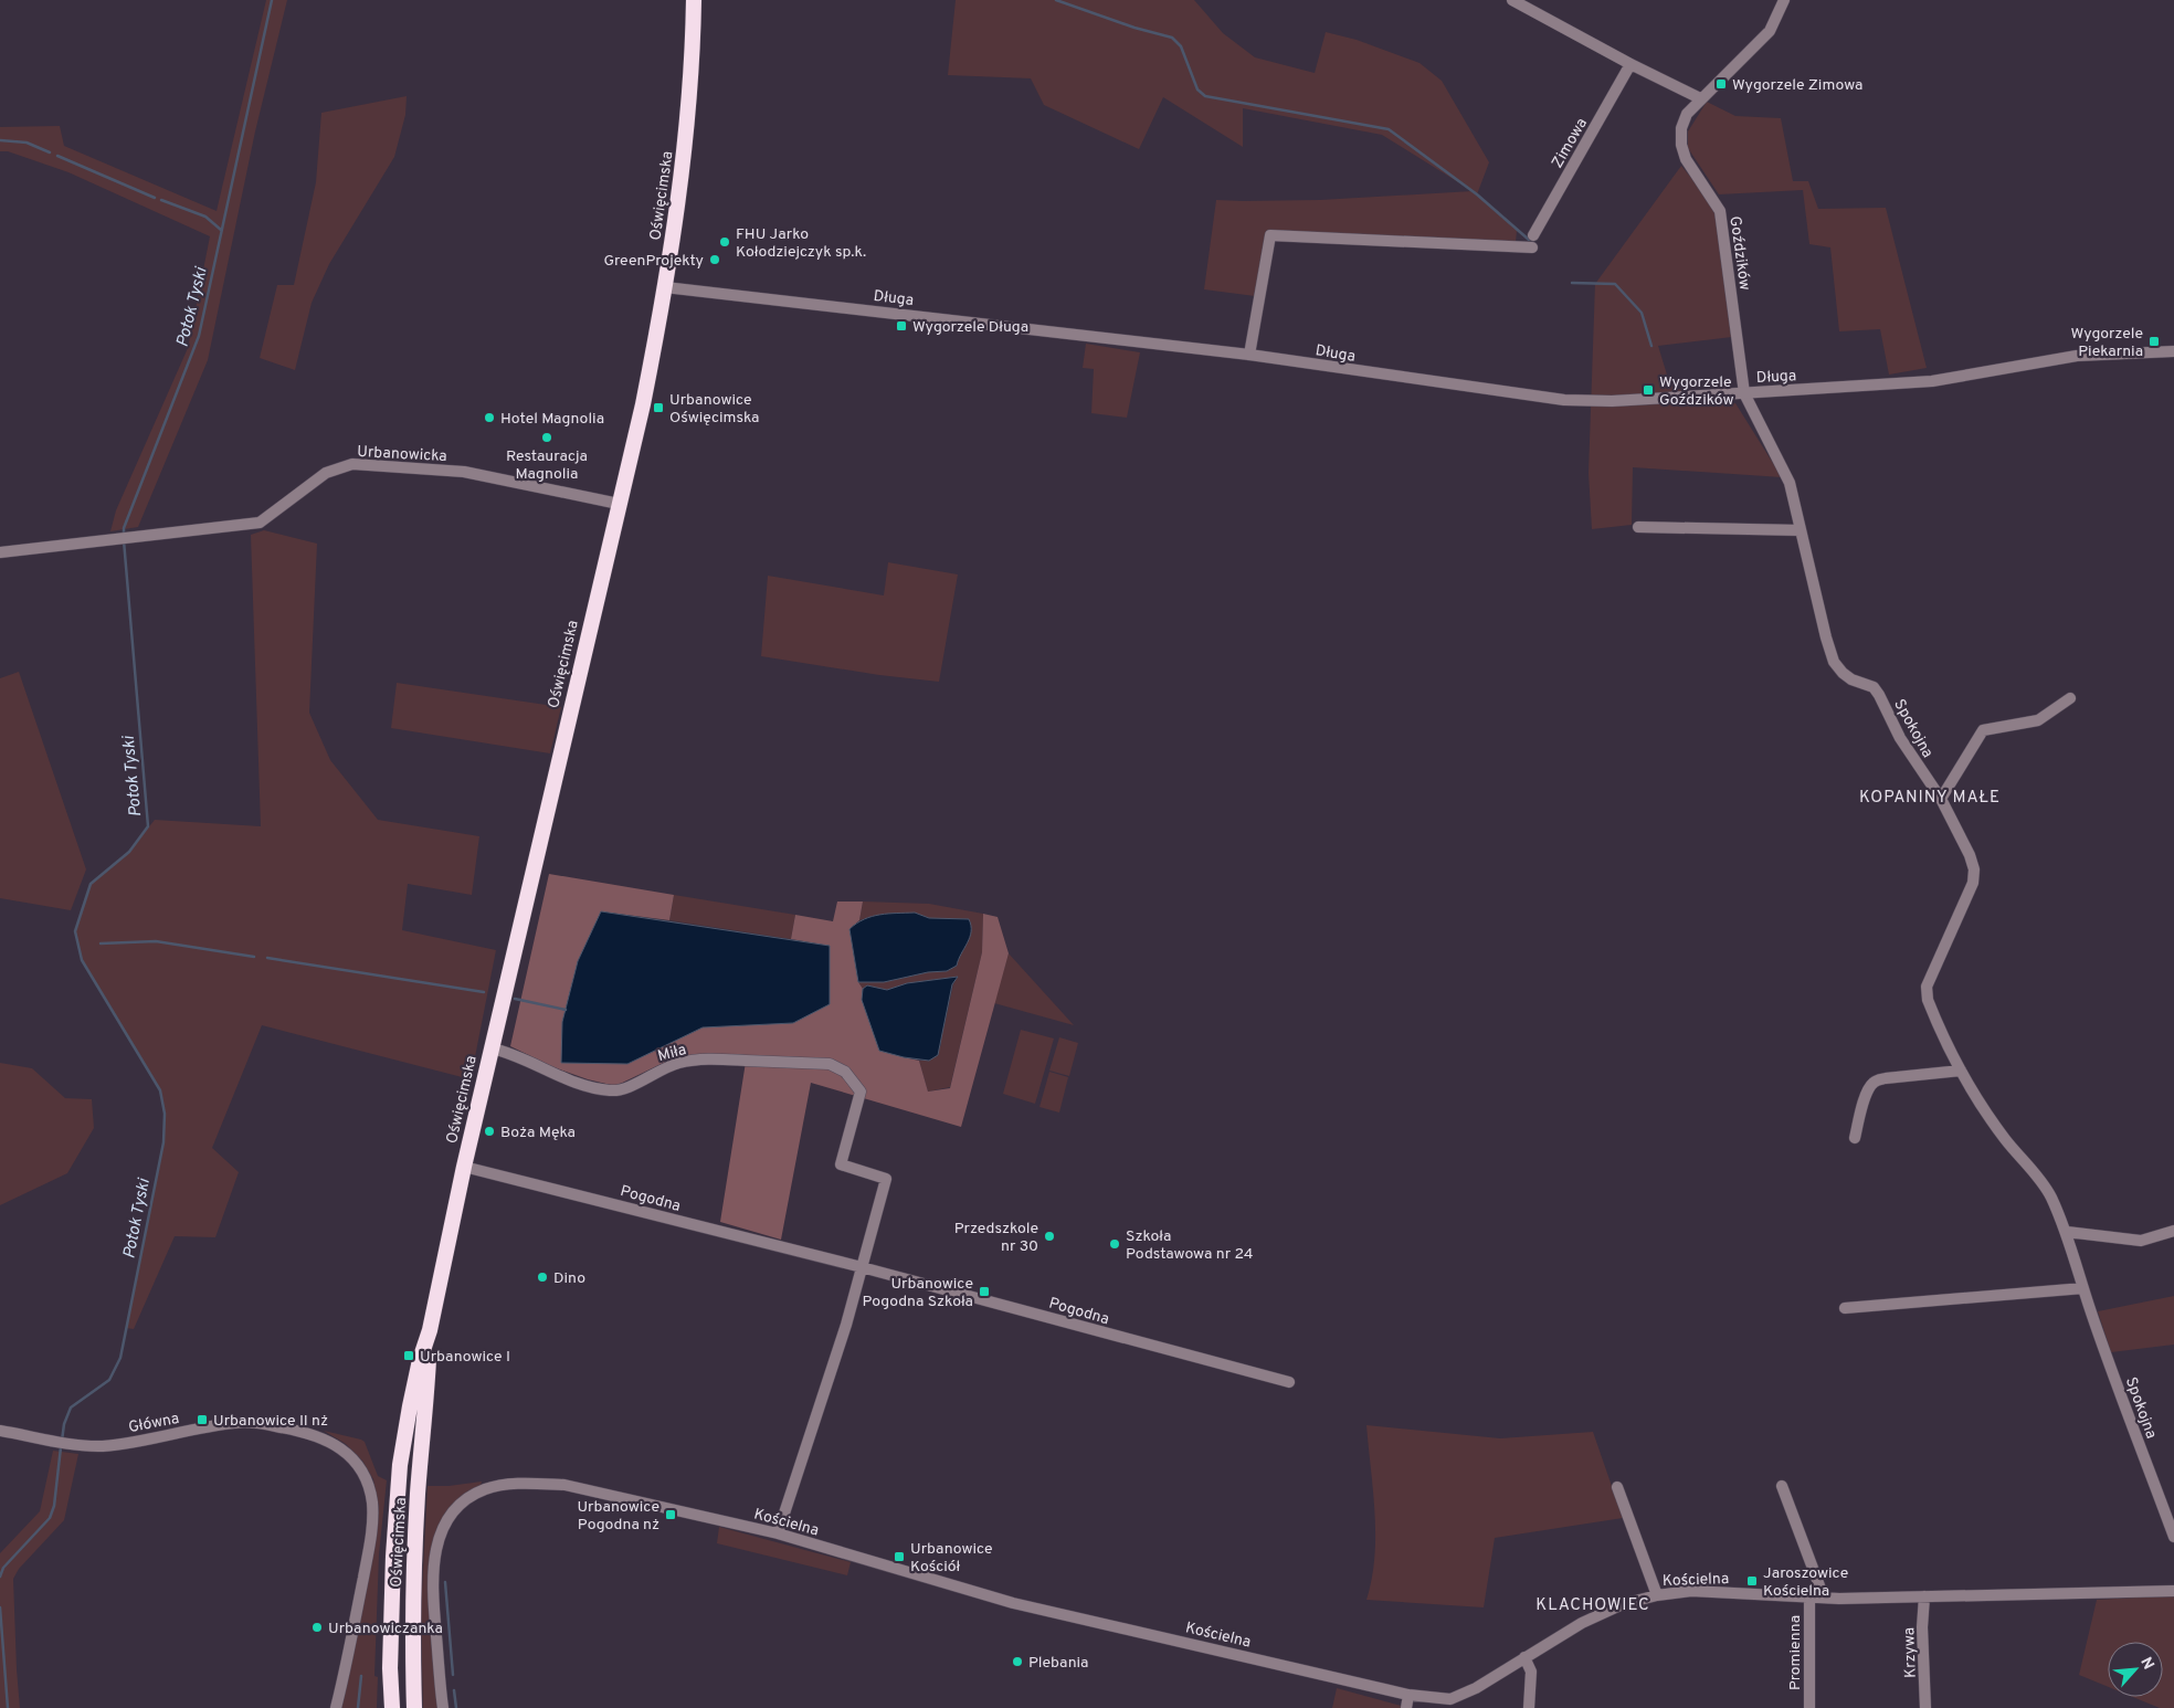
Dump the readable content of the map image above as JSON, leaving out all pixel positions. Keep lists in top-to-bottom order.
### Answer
{
  "streets": {
    "highway": ["Oświęcimska"],
    "street": [
      "Zimowa",
      "Goździków",
      "Długa",
      "Urbanowicka",
      "Spokojna",
      "Miła",
      "Pogodna",
      "Główna",
      "Kościelna",
      "Promienna",
      "Krzywa"
    ]
  },
  "crossings": [
    ["Oświęcimska", "Długa"],
    ["Oświęcimska", "Urbanowicka"],
    ["Oświęcimska", "Miła"],
    ["Oświęcimska", "Pogodna"],
    ["Oświęcimska", "Główna"],
    ["Goździków", "Długa"],
    ["Goździków", "Spokojna"],
    ["Długa", "Spokojna"],
    ["Miła", "Pogodna"],
    ["Kościelna", "Promienna"],
    ["Kościelna", "Krzywa"]
  ],
  "districts": ["KOPANINY MAŁE", "KLACHOWIEC"],
  "water": ["Potok Tyski"],
  "places": {
    "transit": [
      "Wygorzele Zimowa",
      "Wygorzele Długa",
      "Wygorzele Piekarnia",
      "Wygorzele Goździków",
      "Urbanowice Oświęcimska",
      "Urbanowice Pogodna Szkoła",
      "Urbanowice I",
      "Urbanowice II nż",
      "Urbanowice Pogodna nż",
      "Urbanowice Kościół",
      "Jaroszowice Kościelna"
    ],
    "other": [
      "FHU Jarko Kołodziejczyk sp.k.",
      "GreenProjekty",
      "Hotel Magnolia",
      "Restauracja Magnolia",
      "Boża Męka",
      "Przedszkole nr 30",
      "Szkoła Podstawowa nr 24",
      "Dino",
      "Urbanowiczanka",
      "Plebania"
    ]
  },
  "north": "top right"
}
